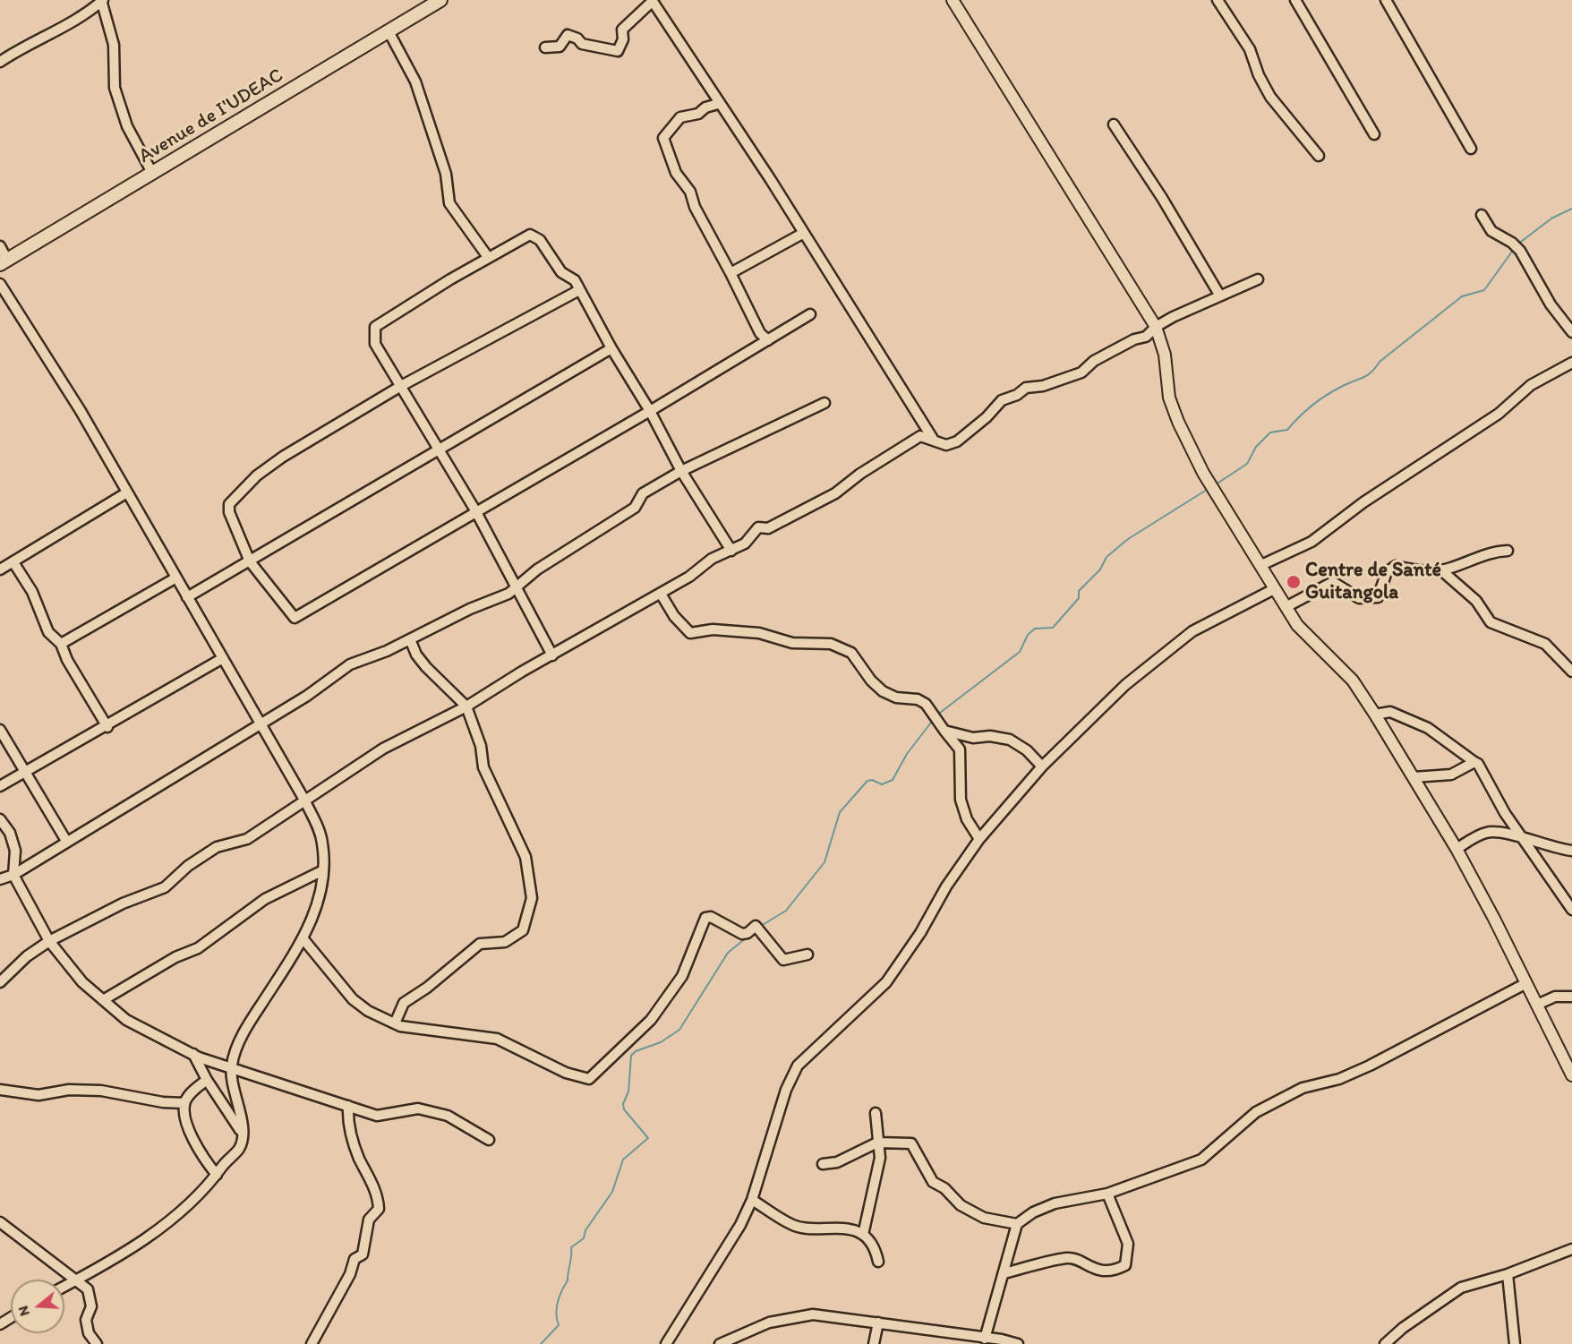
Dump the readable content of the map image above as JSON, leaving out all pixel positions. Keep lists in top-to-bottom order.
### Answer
{
  "streets": {
    "main road": ["Avenue de I'UDEAC"]
  },
  "places": ["Centre de Santé Guitangola"],
  "north": "left"
}
